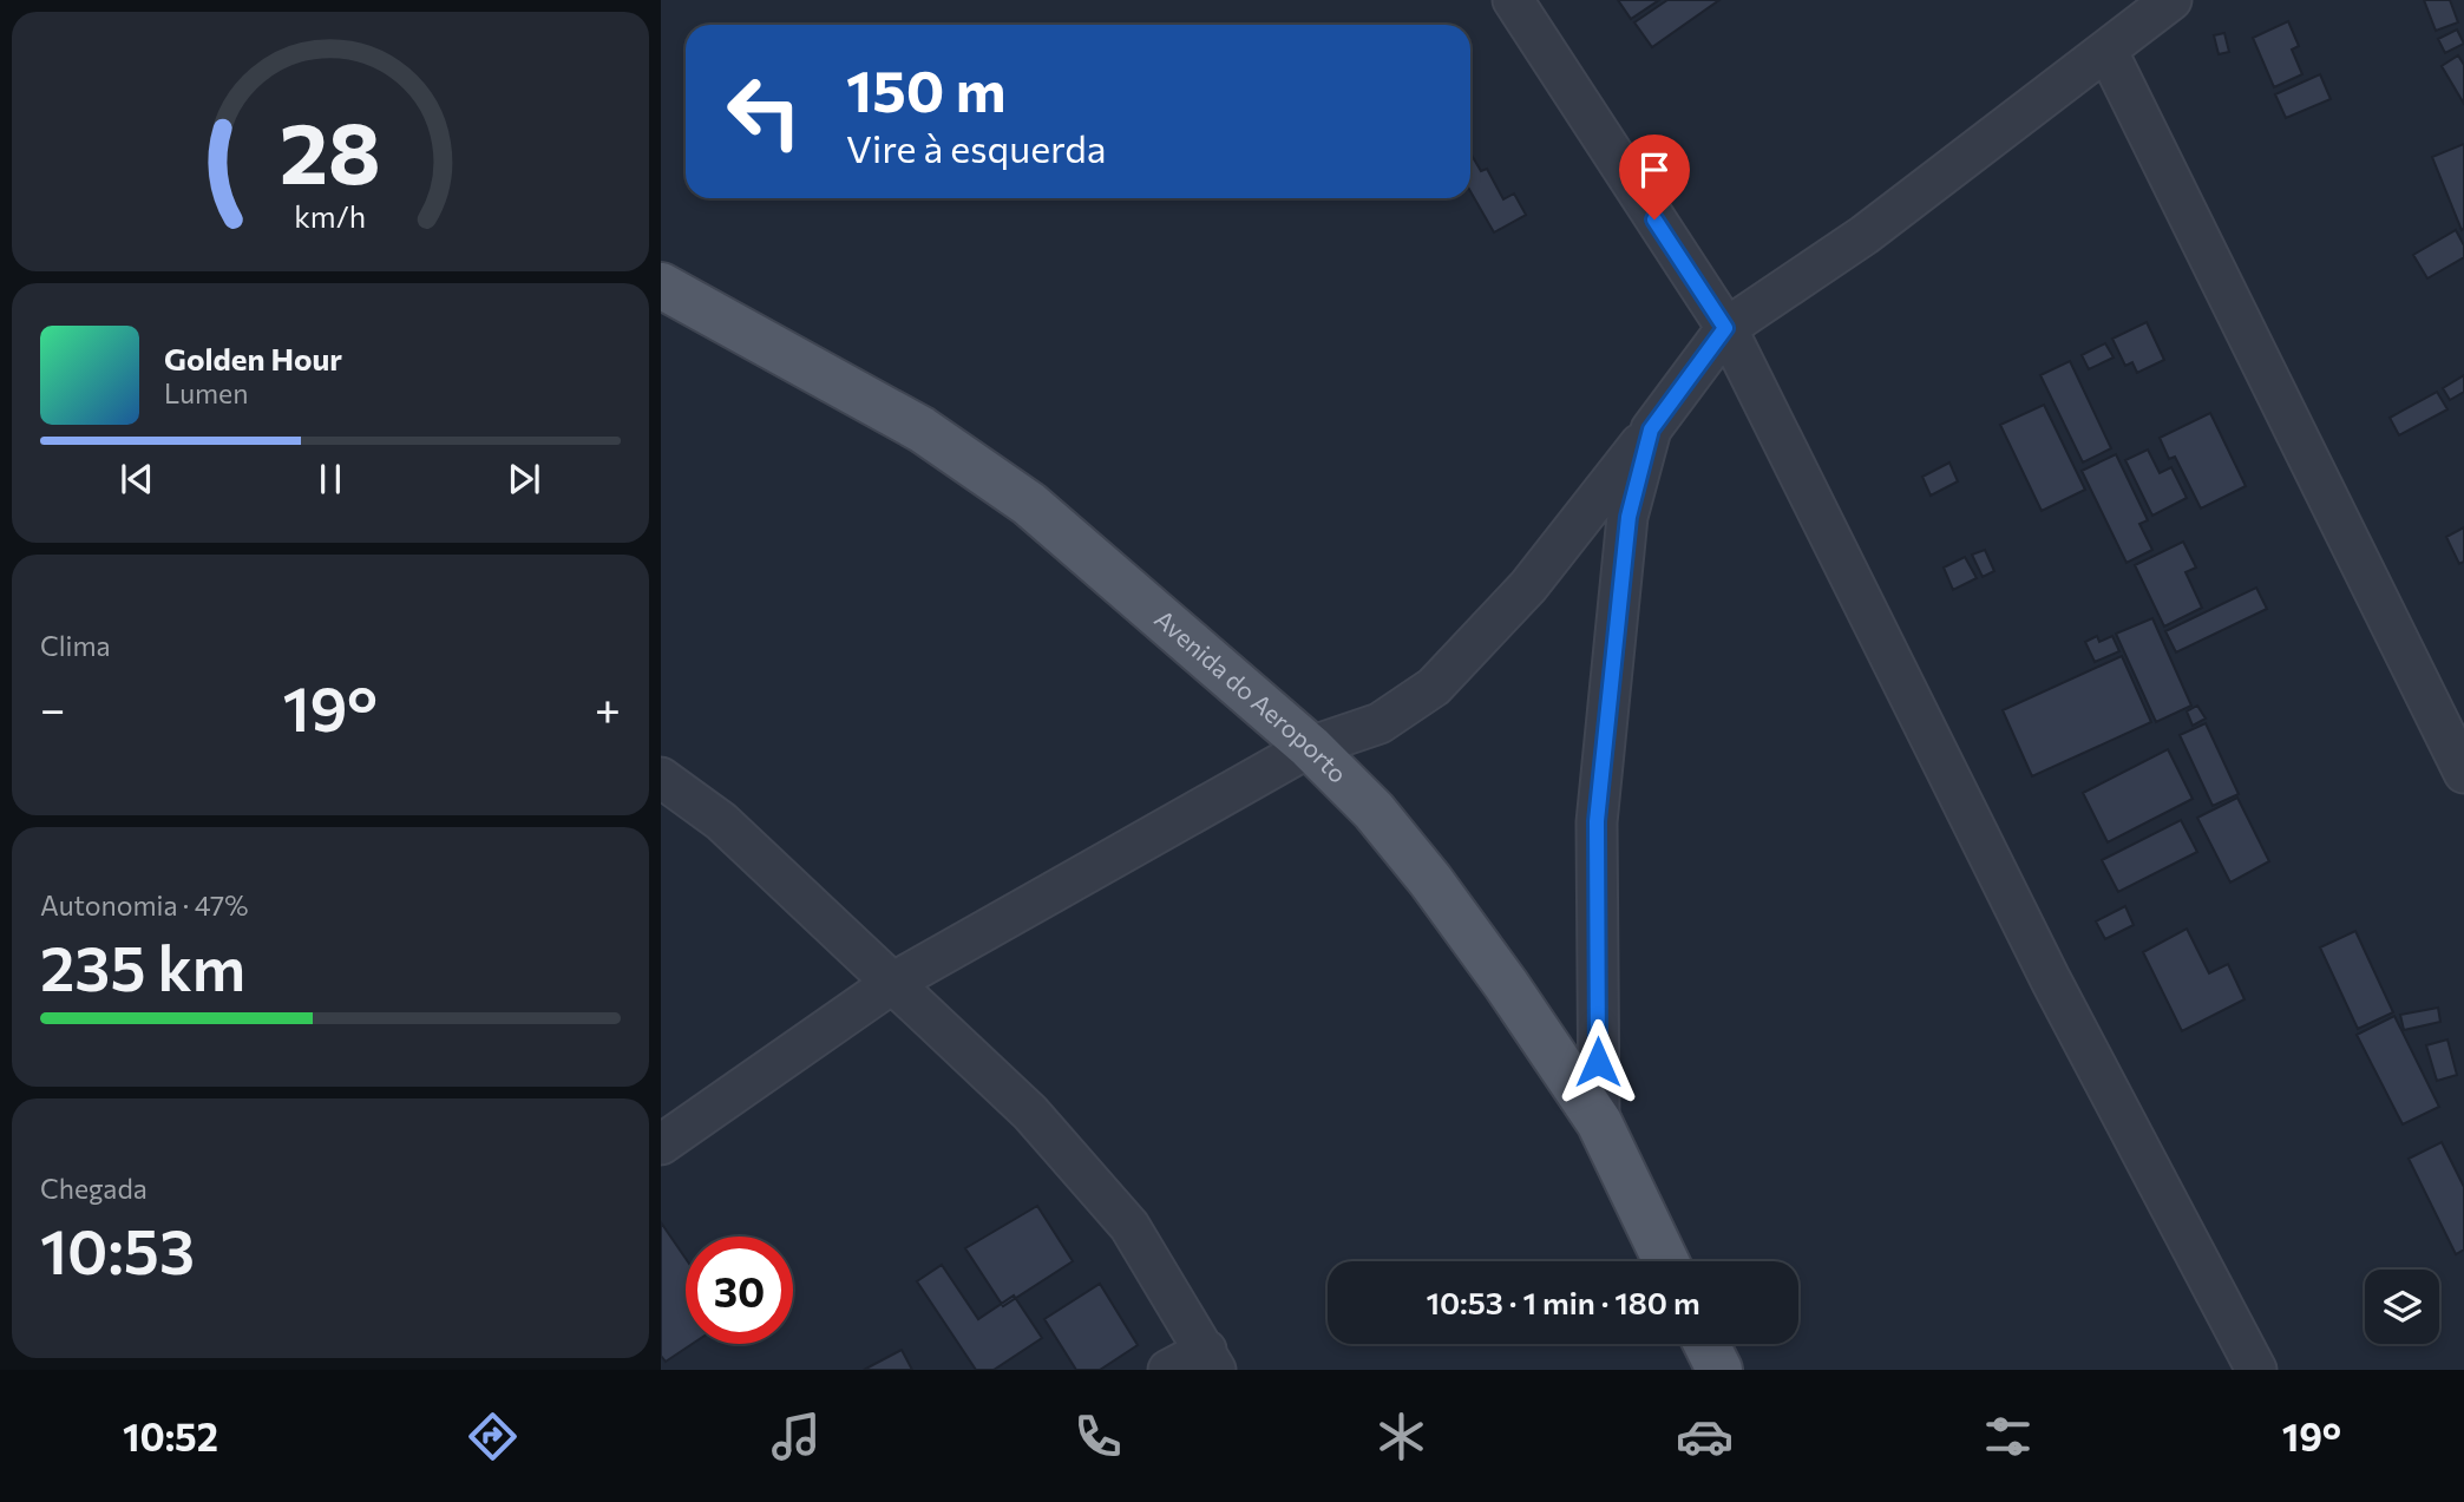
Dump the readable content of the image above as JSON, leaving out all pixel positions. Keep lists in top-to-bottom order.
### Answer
{
  "streets": {
    "main road": ["Avenida do Aeroporto"]
  },
  "page": {
    "turn": ["150 m", "Vire à esquerda"],
    "song": ["Golden Hour", "Lumen"],
    "tile": [
      "Clima",
      ["Autonomia · 47%", "235 km"],
      ["Chegada", "10:53"]
    ],
    "heat": ["−", "19°", "+"],
    "limit": "30",
    "trip": "10:53 · 1 min · 180 m",
    "tabs": ["10:52", "19°"],
    "gauge": ["28", "km/h"]
  }
}
